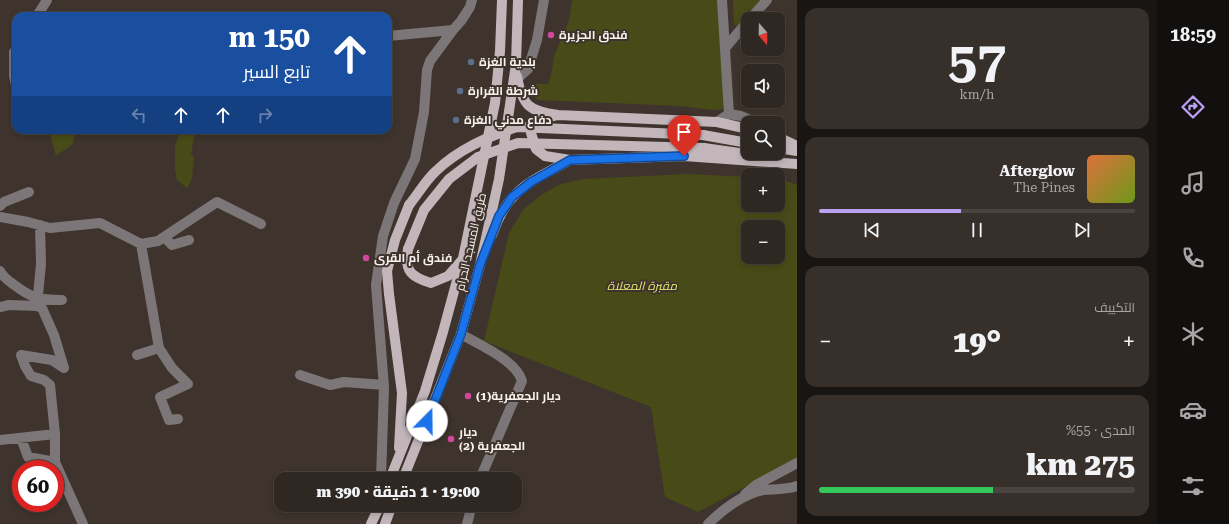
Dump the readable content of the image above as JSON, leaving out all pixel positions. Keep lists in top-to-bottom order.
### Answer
{
  "streets": {
    "main road": ["طريق المسجد الحرام"]
  },
  "parks": ["مقبرة المعلاة"],
  "places": [
    "فندق الجزيرة",
    "بلدية الغزة",
    "شرطة القرارة",
    "دفاع مدني الغزة",
    "فندق أم القرى",
    "ديار الجعفرية(1)",
    "ديار الجعفرية (2)"
  ],
  "north": "bottom",
  "page": {
    "tabs": "18:59",
    "tile": [
      ["57", "km/h"],
      "التكييف",
      ["المدى · 55%", "275 km"]
    ],
    "map_buttons": ["+", "−"],
    "turn": ["150 m", "تابع السير"],
    "song": ["Afterglow", "The Pines"],
    "heat": ["−", "19°", "+"],
    "limit": "60",
    "trip": "19:00 · 1 دقيقة · 390 m"
  }
}
